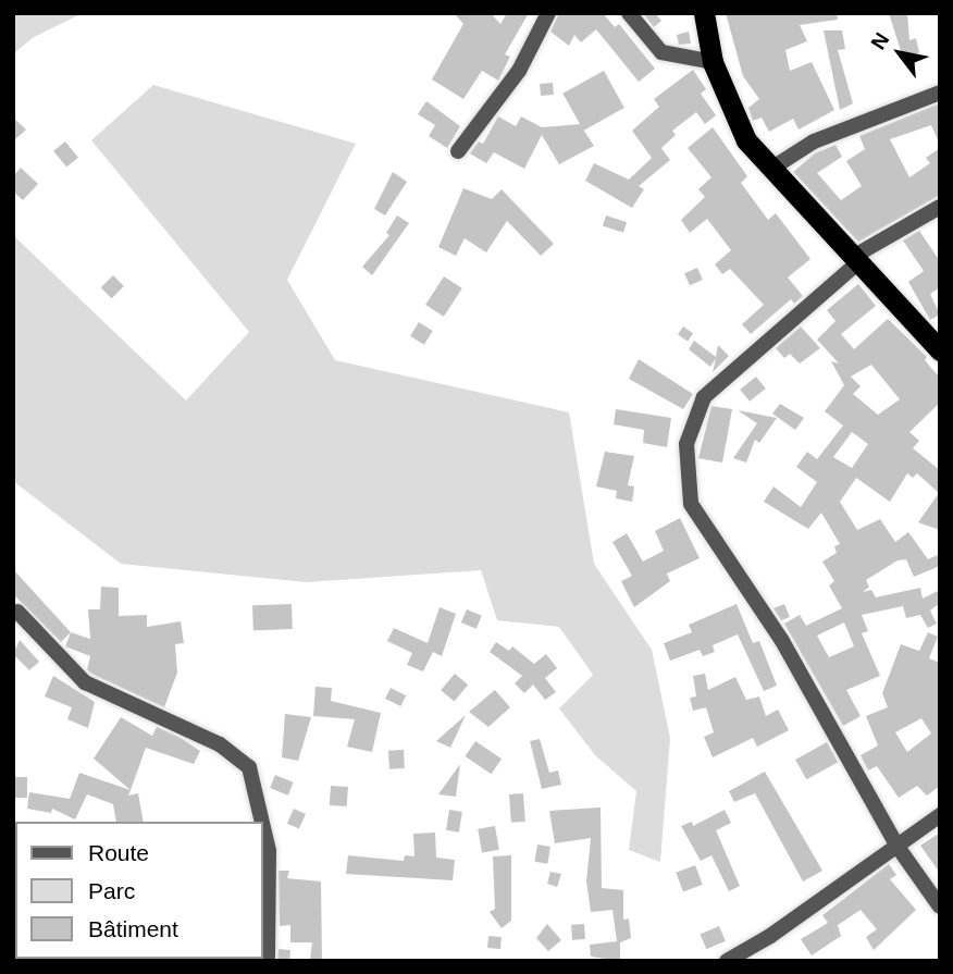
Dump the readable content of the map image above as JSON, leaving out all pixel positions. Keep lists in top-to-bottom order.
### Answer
{
  "legend": ["Route", "Parc", "Bâtiment"],
  "north": "top left"
}
